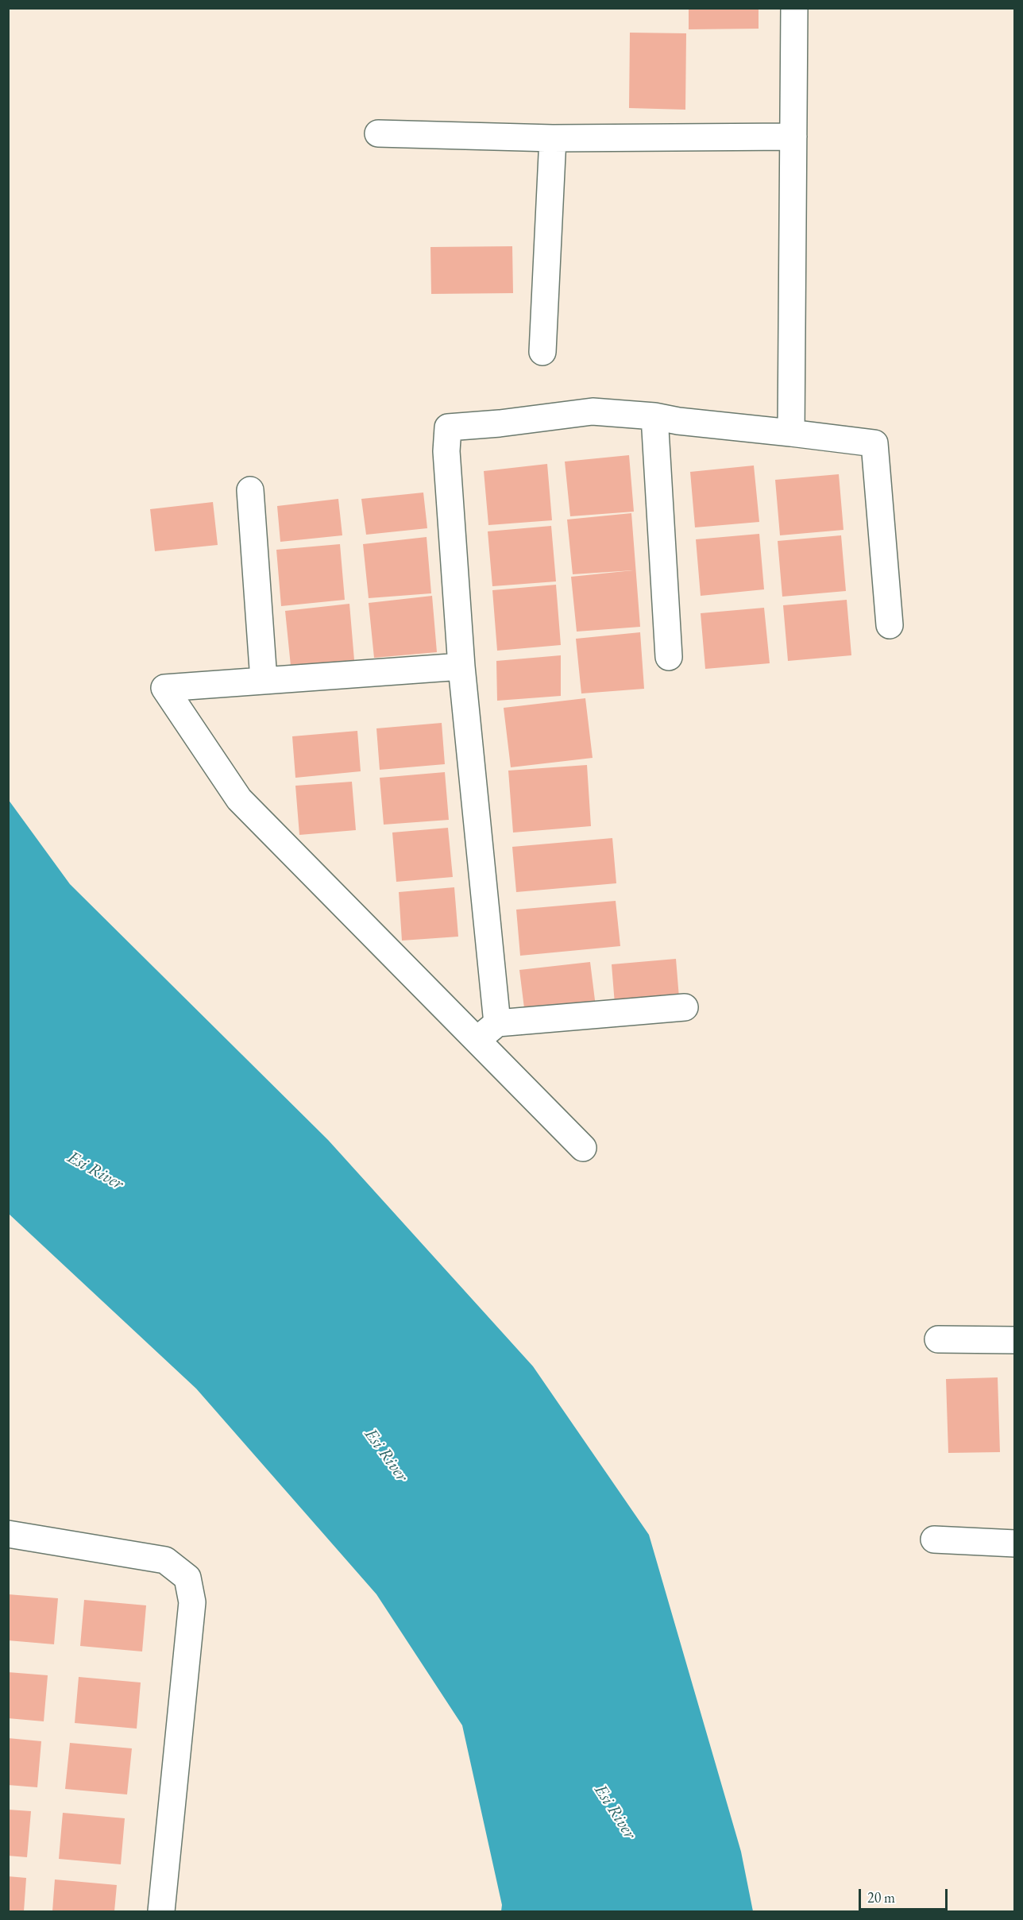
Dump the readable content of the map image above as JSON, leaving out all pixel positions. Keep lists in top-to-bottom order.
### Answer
{
  "water": ["Esi River"],
  "scale_bar": "20 m"
}
